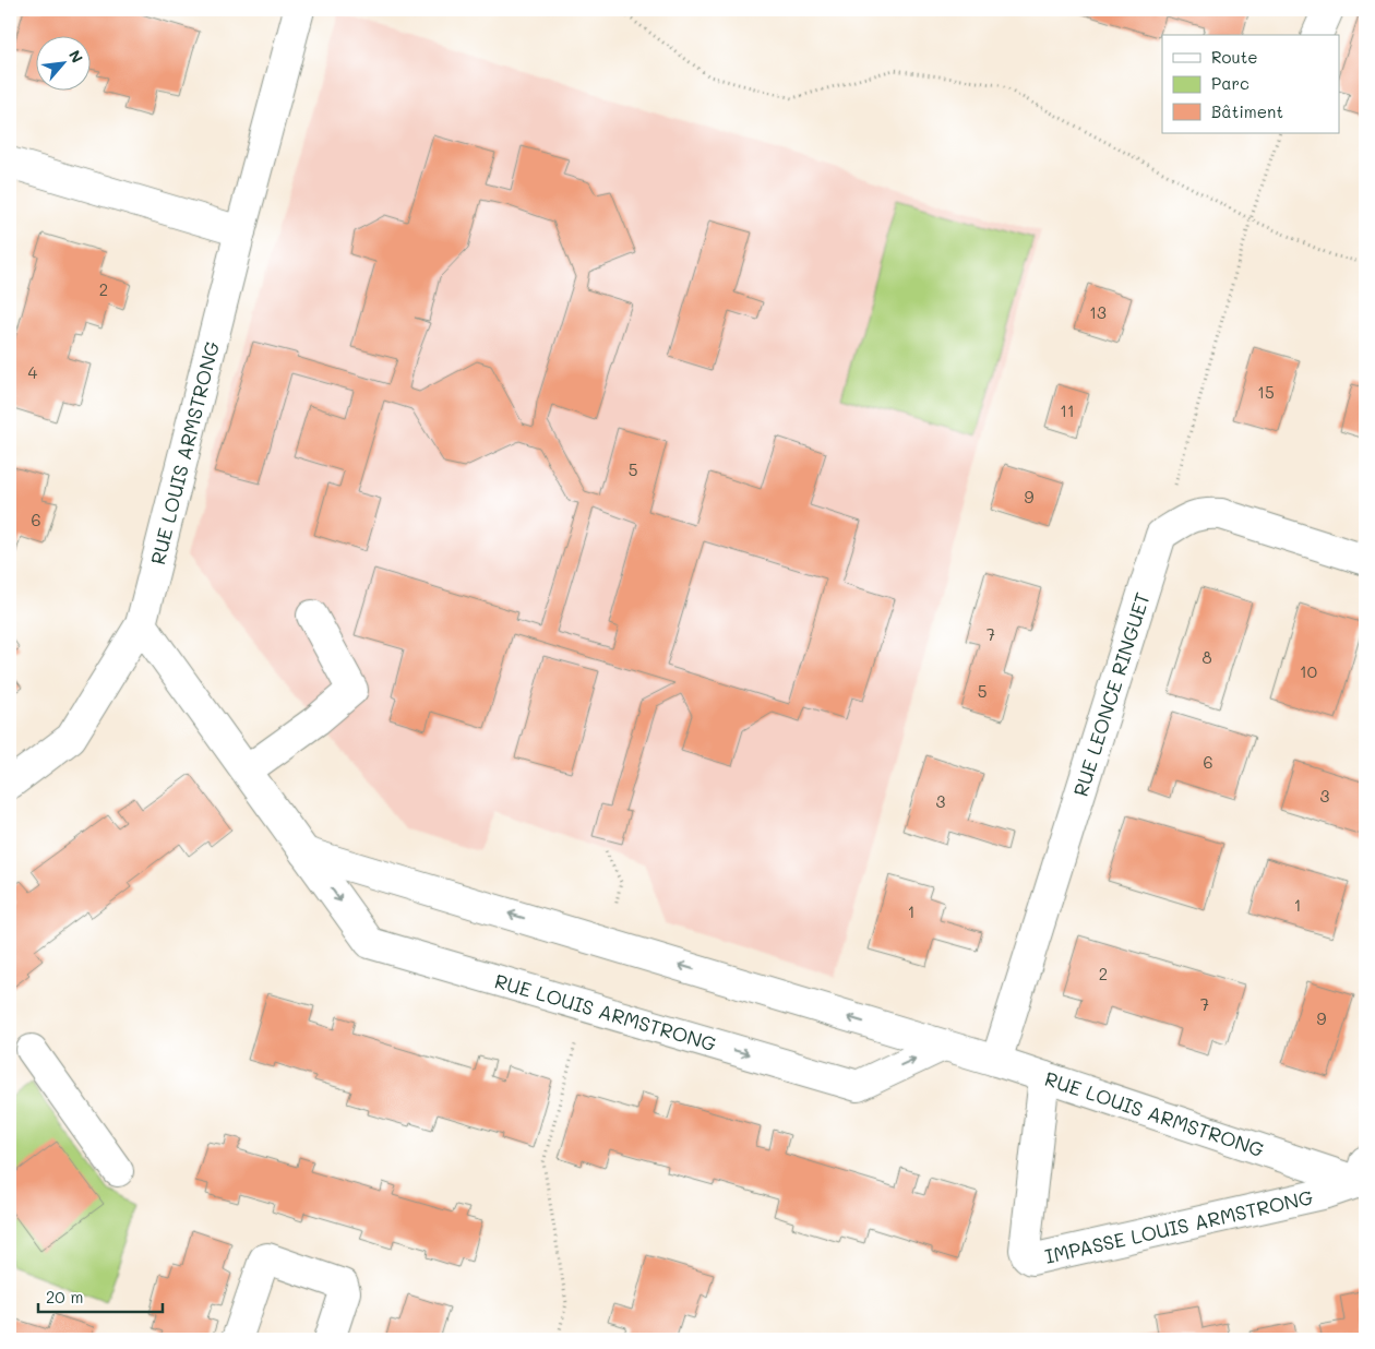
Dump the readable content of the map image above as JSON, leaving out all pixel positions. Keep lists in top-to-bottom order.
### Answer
{
  "streets": {
    "street": ["RUE LOUIS ARMSTRONG", "RUE LEONCE RINGUET", "IMPASSE LOUIS ARMSTRONG"]
  },
  "crossings": [
    ["RUE LOUIS ARMSTRONG", "RUE LEONCE RINGUET"],
    ["RUE LOUIS ARMSTRONG", "IMPASSE LOUIS ARMSTRONG"]
  ],
  "house_numbers": [
    "2",
    "13",
    "4",
    "15",
    "11",
    "5",
    "9",
    "6",
    "7",
    "8",
    "10",
    "5",
    "6",
    "3",
    "3",
    "1",
    "1",
    "2",
    "7",
    "9"
  ],
  "legend": ["Route", "Parc", "Bâtiment"],
  "scale_bar": "20 m",
  "north": "top right"
}
